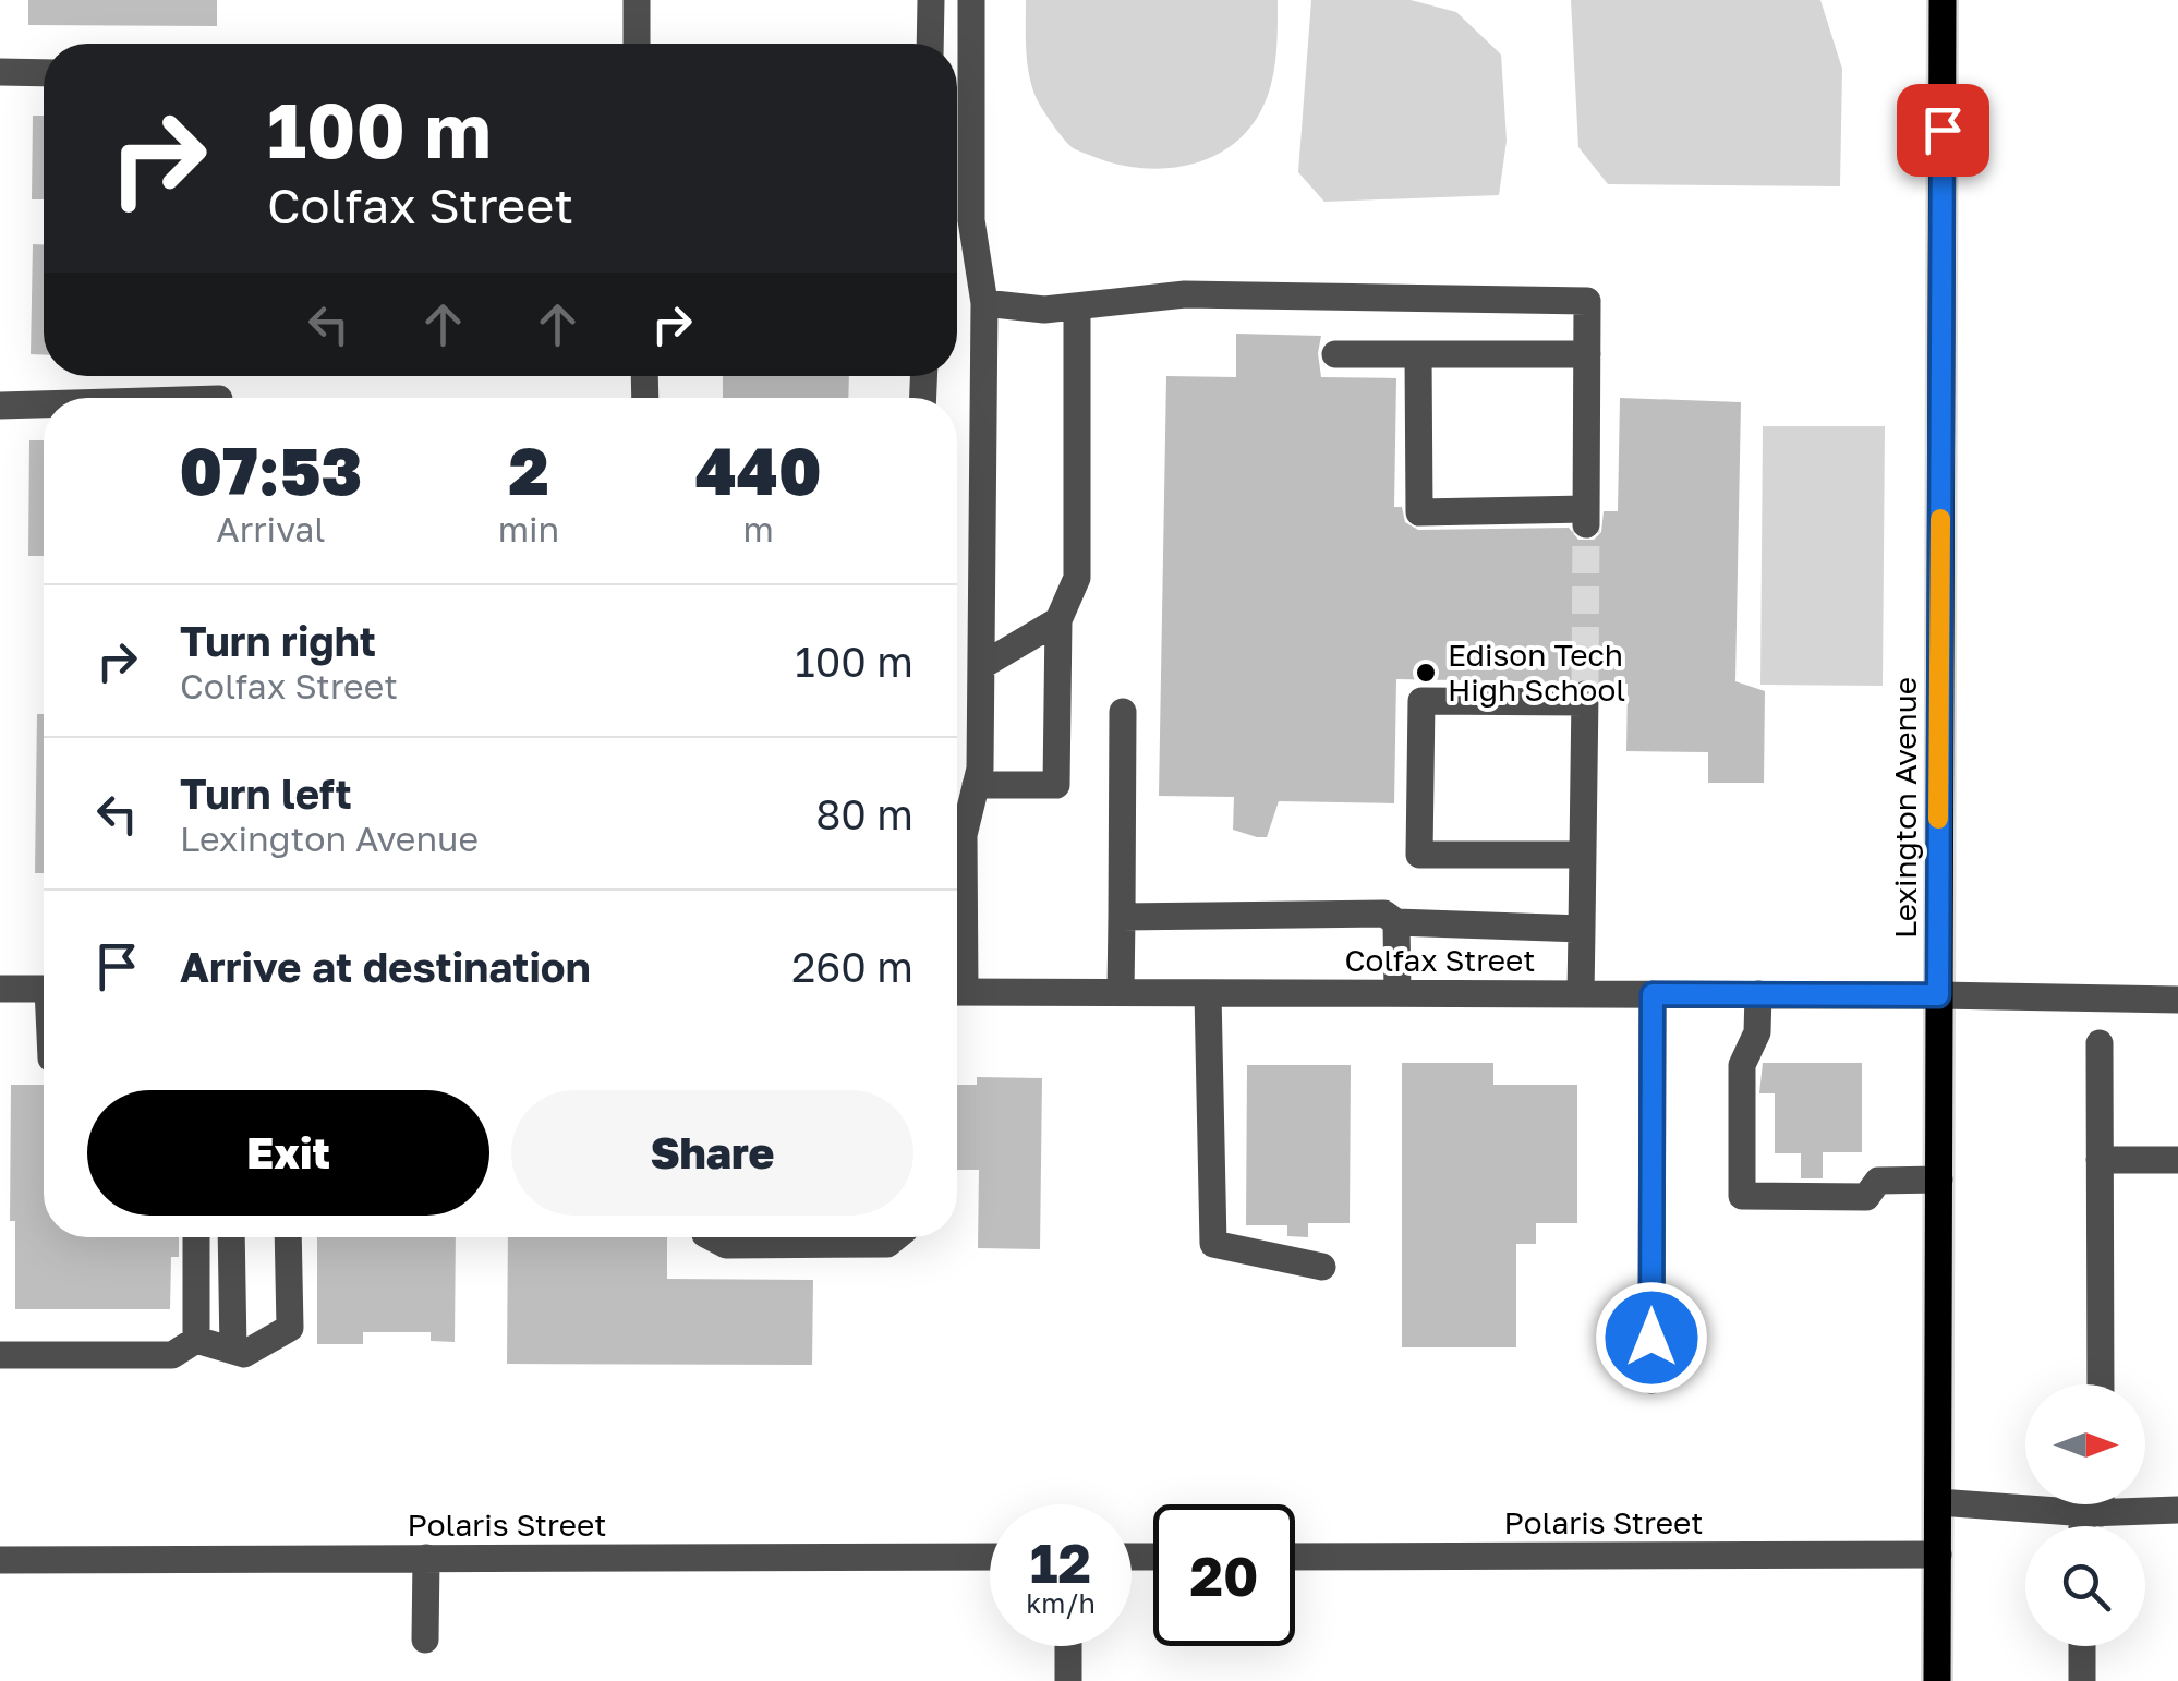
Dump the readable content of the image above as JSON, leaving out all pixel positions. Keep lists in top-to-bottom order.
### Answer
{
  "streets": {
    "main road": ["Lexington Avenue"],
    "street": ["Colfax Street", "Polaris Street"]
  },
  "crossings": [
    ["Lexington Avenue", "Colfax Street"],
    ["Lexington Avenue", "Polaris Street"]
  ],
  "places": ["Edison Tech High School"],
  "north": "right",
  "page": {
    "turn": ["100 m", "Colfax Street"],
    "eta": [
      "07:53",
      "Arrival",
      "2",
      "min",
      "440",
      "m"
    ],
    "list": [
      {
        "name": "Turn right",
        "note": "Colfax Street",
        "value": "100 m"
      },
      {
        "name": "Turn left",
        "note": "Lexington Avenue",
        "value": "80 m"
      },
      {
        "name": "Arrive at destination",
        "value": "260 m"
      }
    ],
    "buttons": ["Exit", "Share"],
    "speed": "12 km/h",
    "limit": "20"
  }
}
